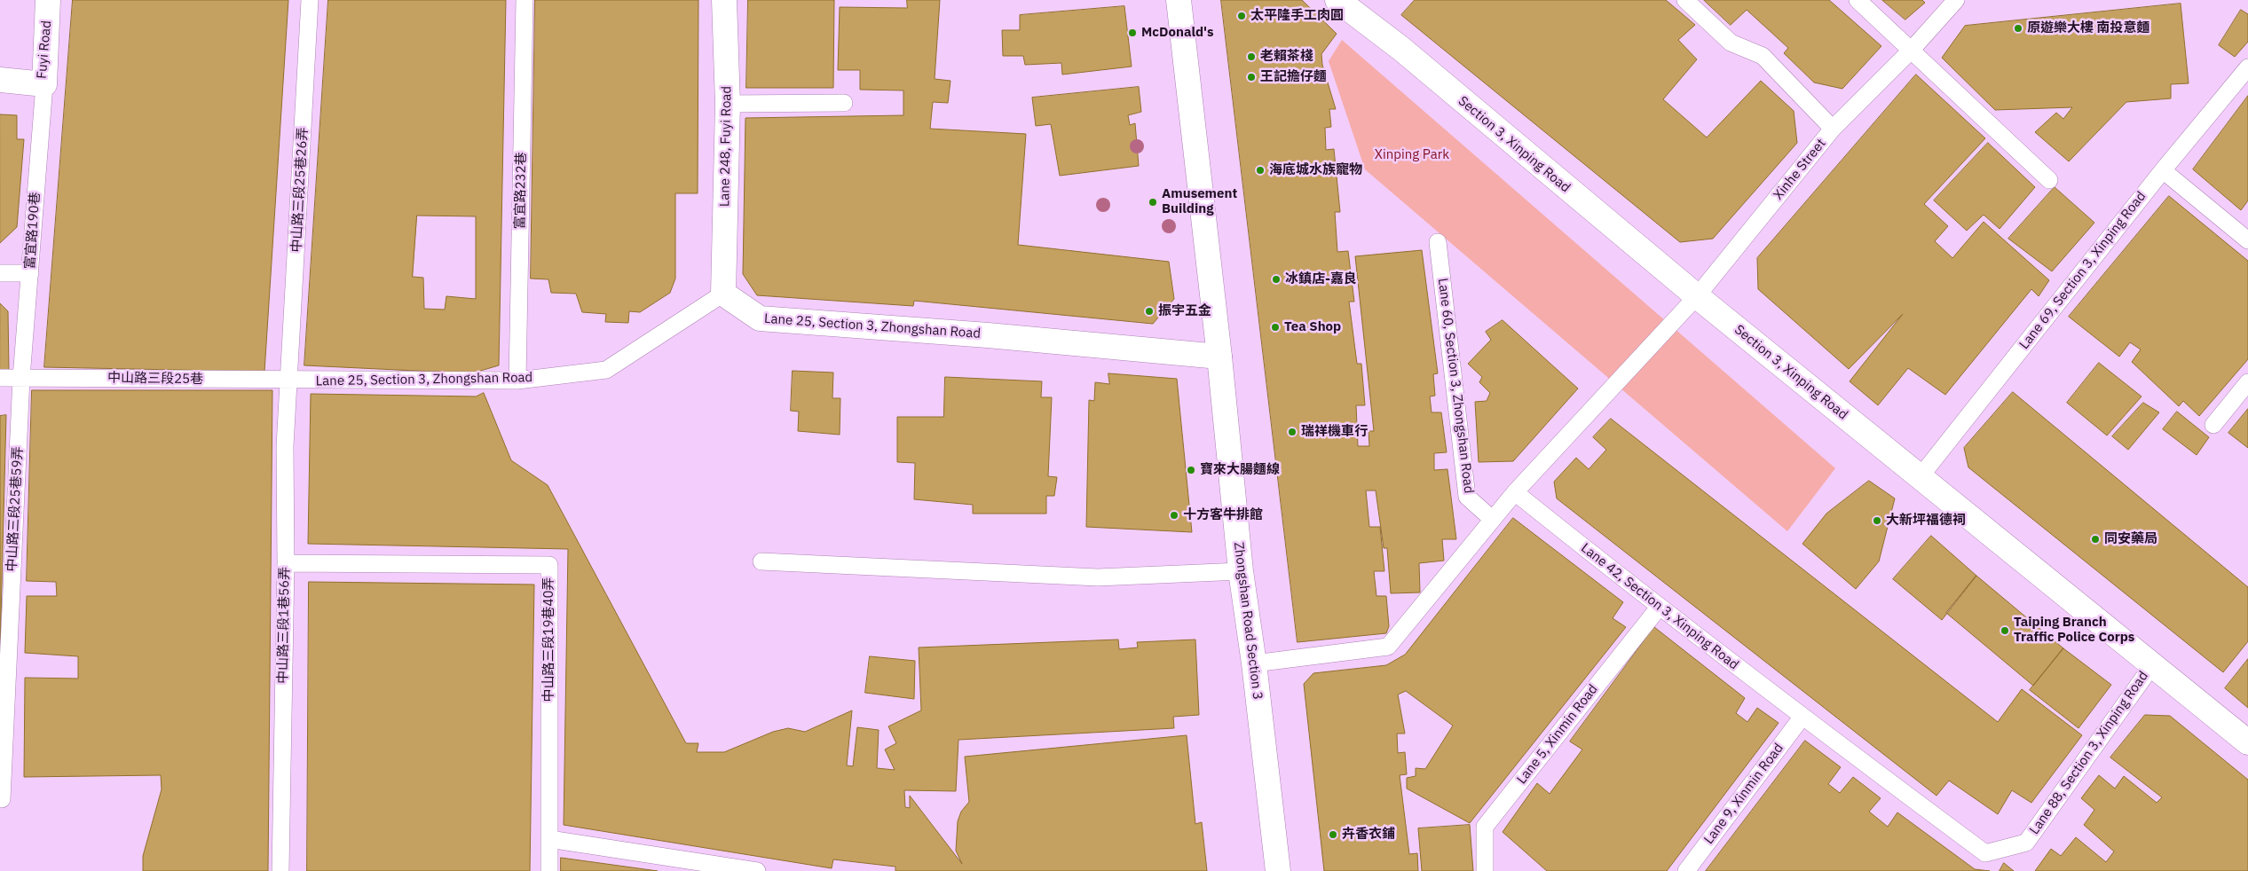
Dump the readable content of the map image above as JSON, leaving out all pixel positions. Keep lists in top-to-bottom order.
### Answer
{
  "streets": {
    "street": [
      "Fuyi Road",
      "Section 3, Xinping Road",
      "Lane 248, Fuyi Road",
      "Lane 25, Section 3, Zhongshan Road",
      "Zhongshan Road Section 3"
    ],
    "lane": [
      "Xinhe Street",
      "中山路三段25巷26弄",
      "富宜路232巷",
      "富宜路190巷",
      "Lane 69, Section 3, Xinping Road",
      "中山路三段25巷",
      "Lane 60, Section 3, Zhongshan Road",
      "中山路三段25巷59弄",
      "Lane 42, Section 3, Xinping Road",
      "中山路三段1巷56弄",
      "中山路三段19巷40弄",
      "Lane 5, Xinmin Road",
      "Lane 88, Section 3, Xinping Road",
      "Lane 9, Xinmin Road"
    ]
  },
  "crossings": [
    ["Fuyi Road", "富宜路190巷"],
    ["Section 3, Xinping Road", "Xinhe Street"],
    ["Section 3, Xinping Road", "Lane 69, Section 3, Xinping Road"],
    ["Section 3, Xinping Road", "Lane 88, Section 3, Xinping Road"],
    ["Lane 248, Fuyi Road", "Lane 25, Section 3, Zhongshan Road"],
    ["中山路三段25巷26弄", "Lane 25, Section 3, Zhongshan Road"],
    ["中山路三段25巷26弄", "中山路三段25巷"],
    ["中山路三段25巷26弄", "中山路三段1巷56弄"],
    ["富宜路232巷", "Lane 25, Section 3, Zhongshan Road"],
    ["富宜路190巷", "中山路三段25巷"],
    ["富宜路190巷", "中山路三段25巷59弄"],
    ["Lane 25, Section 3, Zhongshan Road", "中山路三段25巷"],
    ["Lane 25, Section 3, Zhongshan Road", "Zhongshan Road Section 3"],
    ["Lane 25, Section 3, Zhongshan Road", "中山路三段1巷56弄"],
    ["中山路三段25巷", "中山路三段25巷59弄"],
    ["中山路三段25巷", "中山路三段1巷56弄"],
    ["Lane 42, Section 3, Xinping Road", "Lane 5, Xinmin Road"],
    ["Lane 42, Section 3, Xinping Road", "Lane 88, Section 3, Xinping Road"],
    ["Lane 42, Section 3, Xinping Road", "Lane 9, Xinmin Road"],
    ["中山路三段1巷56弄", "中山路三段19巷40弄"]
  ],
  "parks": ["Xinping Park"],
  "places": [
    "太平隆手工肉圓",
    "原遊樂大樓 南投意麵",
    "McDonald's",
    "老賴茶棧",
    "王記擔仔麵",
    "海底城水族寵物",
    "Amusement Building",
    "冰鎮店-嘉良",
    "振宇五金",
    "Tea Shop",
    "瑞祥機車行",
    "寶來大腸麵線",
    "十方客牛排館",
    "大新坪福德祠",
    "同安藥局",
    "Taiping Branch Traffic Police Corps",
    "卉香衣鋪"
  ]
}
